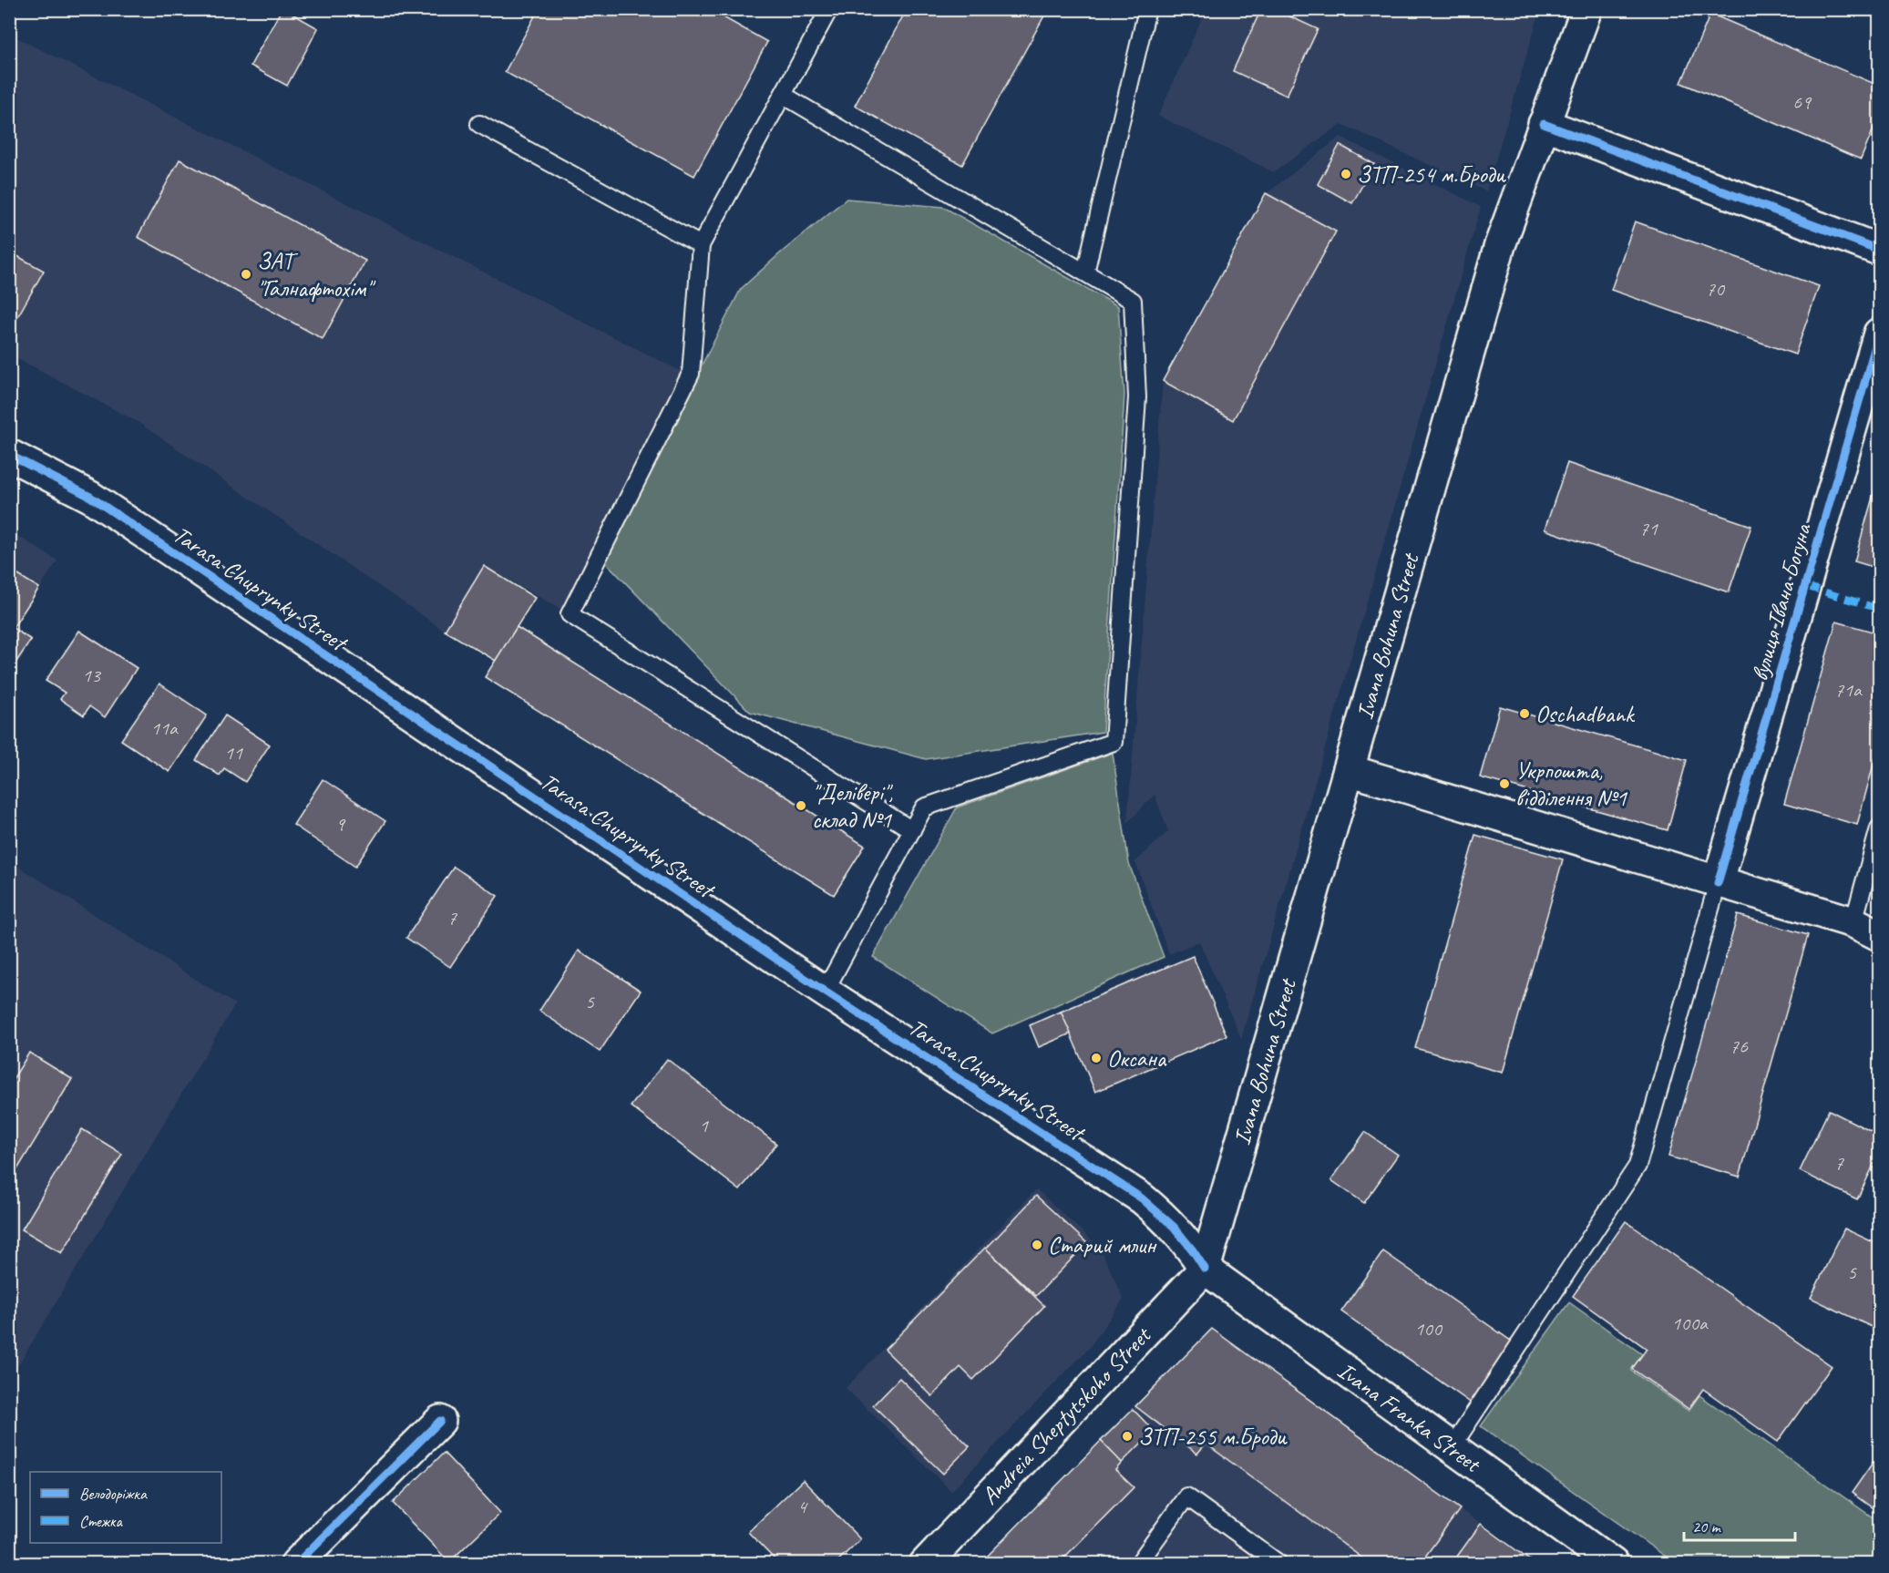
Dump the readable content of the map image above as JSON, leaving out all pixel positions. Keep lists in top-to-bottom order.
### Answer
{
  "streets": {
    "street": [
      "Tarasa Chuprynky Street",
      "вулиця Івана Богуна",
      "Ivana Bohuna Street",
      "Andreia Sheptytskoho Street",
      "Ivana Franka Street"
    ]
  },
  "crossings": [
    ["Tarasa Chuprynky Street", "Ivana Bohuna Street"],
    ["Tarasa Chuprynky Street", "Andreia Sheptytskoho Street"],
    ["Tarasa Chuprynky Street", "Ivana Franka Street"],
    ["Ivana Bohuna Street", "Andreia Sheptytskoho Street"],
    ["Ivana Bohuna Street", "Ivana Franka Street"],
    ["Andreia Sheptytskoho Street", "Ivana Franka Street"]
  ],
  "places": [
    "ЗТП-254 м.Броди",
    "ЗАТ \"Галнафтохім\"",
    "Oschadbank",
    "Укрпошта, відділення №1",
    "\"Делівері\", склад №1",
    "Оксана",
    "Старий млин",
    "ЗТП-255 м.Броди"
  ],
  "house_numbers": [
    "69",
    "70",
    "71",
    "13",
    "71а",
    "11а",
    "11",
    "9",
    "7",
    "5",
    "76",
    "1",
    "7",
    "5",
    "100а",
    "100",
    "4"
  ],
  "legend": ["Велодоріжка", "Стежка"],
  "scale_bar": "20 m"
}
